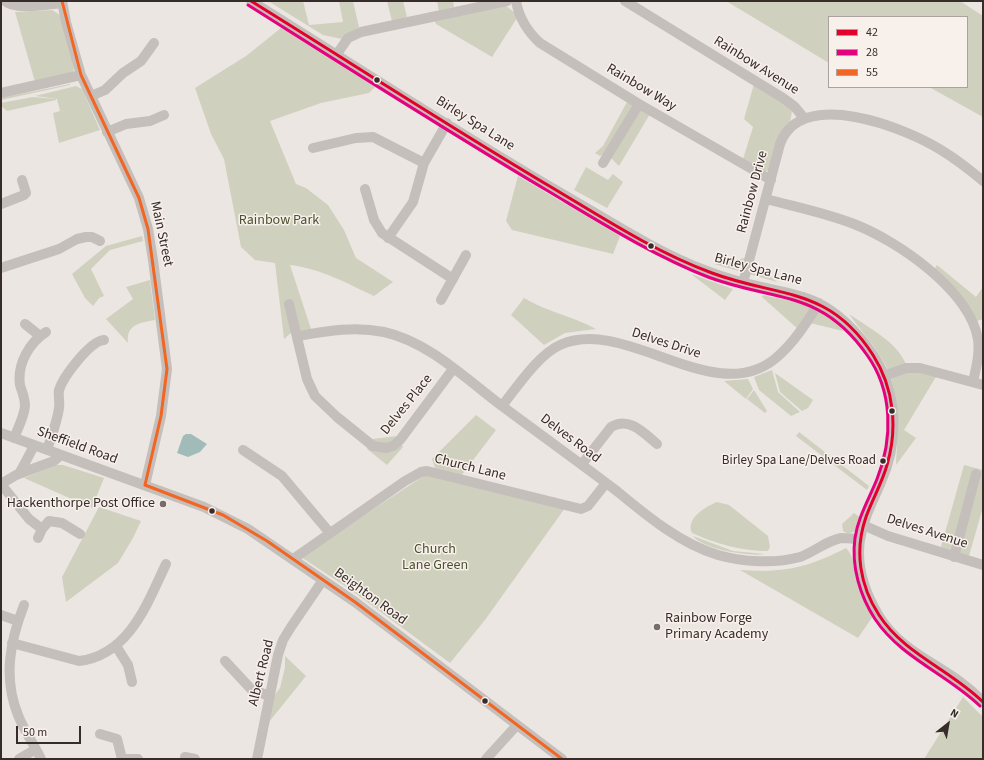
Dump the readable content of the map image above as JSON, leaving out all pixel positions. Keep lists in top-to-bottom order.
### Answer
{
  "streets": {
    "street": [
      "Rainbow Avenue",
      "Rainbow Way",
      "Birley Spa Lane",
      "Rainbow Drive",
      "Main Street",
      "Delves Drive",
      "Delves Place",
      "Delves Road",
      "Sheffield Road",
      "Church Lane",
      "Delves Avenue",
      "Beighton Road",
      "Albert Road"
    ]
  },
  "crossings": [
    ["Rainbow Avenue", "Rainbow Drive"],
    ["Rainbow Way", "Rainbow Drive"],
    ["Birley Spa Lane", "Rainbow Drive"],
    ["Birley Spa Lane", "Delves Drive"],
    ["Birley Spa Lane", "Delves Road"],
    ["Birley Spa Lane", "Delves Avenue"],
    ["Main Street", "Sheffield Road"],
    ["Main Street", "Beighton Road"],
    ["Delves Drive", "Delves Road"],
    ["Delves Place", "Delves Road"],
    ["Delves Road", "Church Lane"],
    ["Sheffield Road", "Beighton Road"],
    ["Church Lane", "Beighton Road"],
    ["Beighton Road", "Albert Road"]
  ],
  "parks": ["Rainbow Park", "Church Lane Green"],
  "places": ["Birley Spa Lane/Delves Road", "Hackenthorpe Post Office", "Rainbow Forge Primary Academy"],
  "lines": ["transit line 42", "transit line 55", "transit line 28"],
  "legend": ["42", "28", "55"],
  "scale_bar": "50 m",
  "north": "top right"
}
